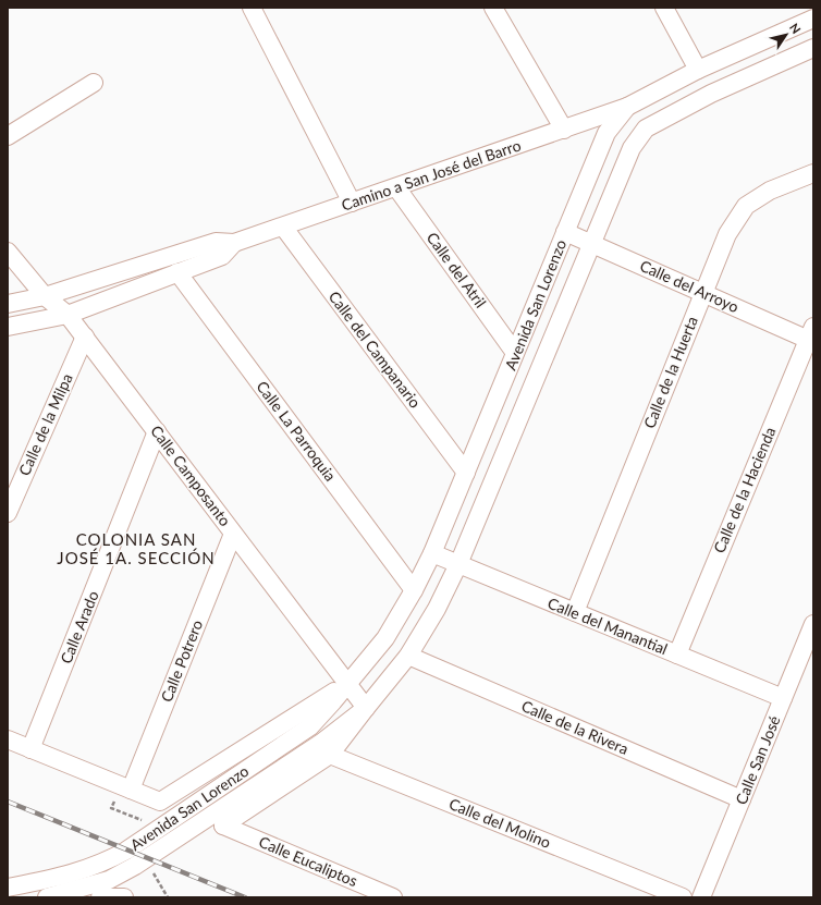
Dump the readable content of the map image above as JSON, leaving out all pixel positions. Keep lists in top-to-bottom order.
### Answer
{
  "streets": {
    "street": [
      "Camino a San José del Barro",
      "Calle del Atril",
      "Calle del Arroyo",
      "Avenida San Lorenzo",
      "Calle del Campanario",
      "Calle de la Huerta",
      "Calle de la Milpa",
      "Calle La Parroquia",
      "Calle Camposanto",
      "Calle de la Hacienda",
      "Calle del Manantial",
      "Calle Arado",
      "Calle Potrero",
      "Calle de la Rivera",
      "Calle San José",
      "Calle del Molino",
      "Calle Eucaliptos"
    ]
  },
  "crossings": [
    ["Camino a San José del Barro", "Calle del Atril"],
    ["Camino a San José del Barro", "Avenida San Lorenzo"],
    ["Camino a San José del Barro", "Calle del Campanario"],
    ["Camino a San José del Barro", "Calle La Parroquia"],
    ["Camino a San José del Barro", "Calle Camposanto"],
    ["Calle del Atril", "Avenida San Lorenzo"],
    ["Calle del Arroyo", "Avenida San Lorenzo"],
    ["Calle del Arroyo", "Calle de la Huerta"],
    ["Calle del Arroyo", "Calle de la Hacienda"],
    ["Avenida San Lorenzo", "Calle del Campanario"],
    ["Avenida San Lorenzo", "Calle La Parroquia"],
    ["Avenida San Lorenzo", "Calle Camposanto"],
    ["Avenida San Lorenzo", "Calle del Manantial"],
    ["Avenida San Lorenzo", "Calle Potrero"],
    ["Avenida San Lorenzo", "Calle de la Rivera"],
    ["Avenida San Lorenzo", "Calle del Molino"],
    ["Avenida San Lorenzo", "Calle Eucaliptos"],
    ["Calle de la Huerta", "Calle del Manantial"],
    ["Calle de la Milpa", "Calle Camposanto"],
    ["Calle Camposanto", "Calle Arado"],
    ["Calle Camposanto", "Calle Potrero"],
    ["Calle de la Hacienda", "Calle del Manantial"],
    ["Calle del Manantial", "Calle San José"],
    ["Calle de la Rivera", "Calle San José"]
  ],
  "districts": ["COLONIA SAN JOSÉ 1A. SECCIÓN"],
  "north": "top right"
}
